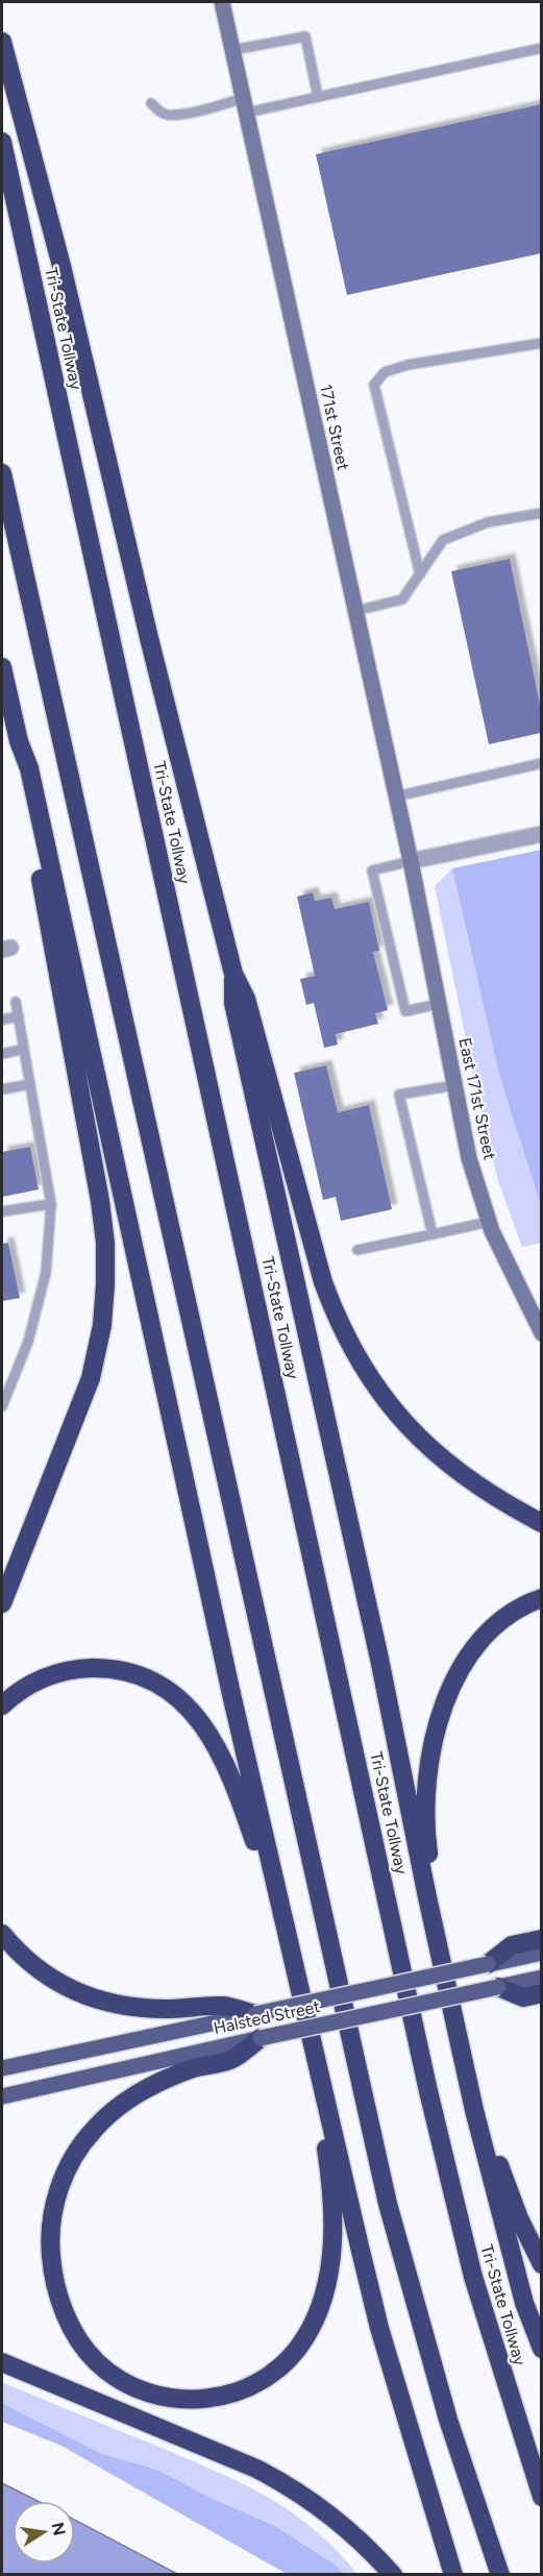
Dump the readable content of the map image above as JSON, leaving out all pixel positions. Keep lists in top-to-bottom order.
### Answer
{
  "streets": {
    "highway": ["Tri-State Tollway"],
    "main road": ["Halsted Street"],
    "street": ["171st Street", "East 171st Street"]
  },
  "crossings": [
    ["171st Street", "East 171st Street"]
  ],
  "north": "right"
}
